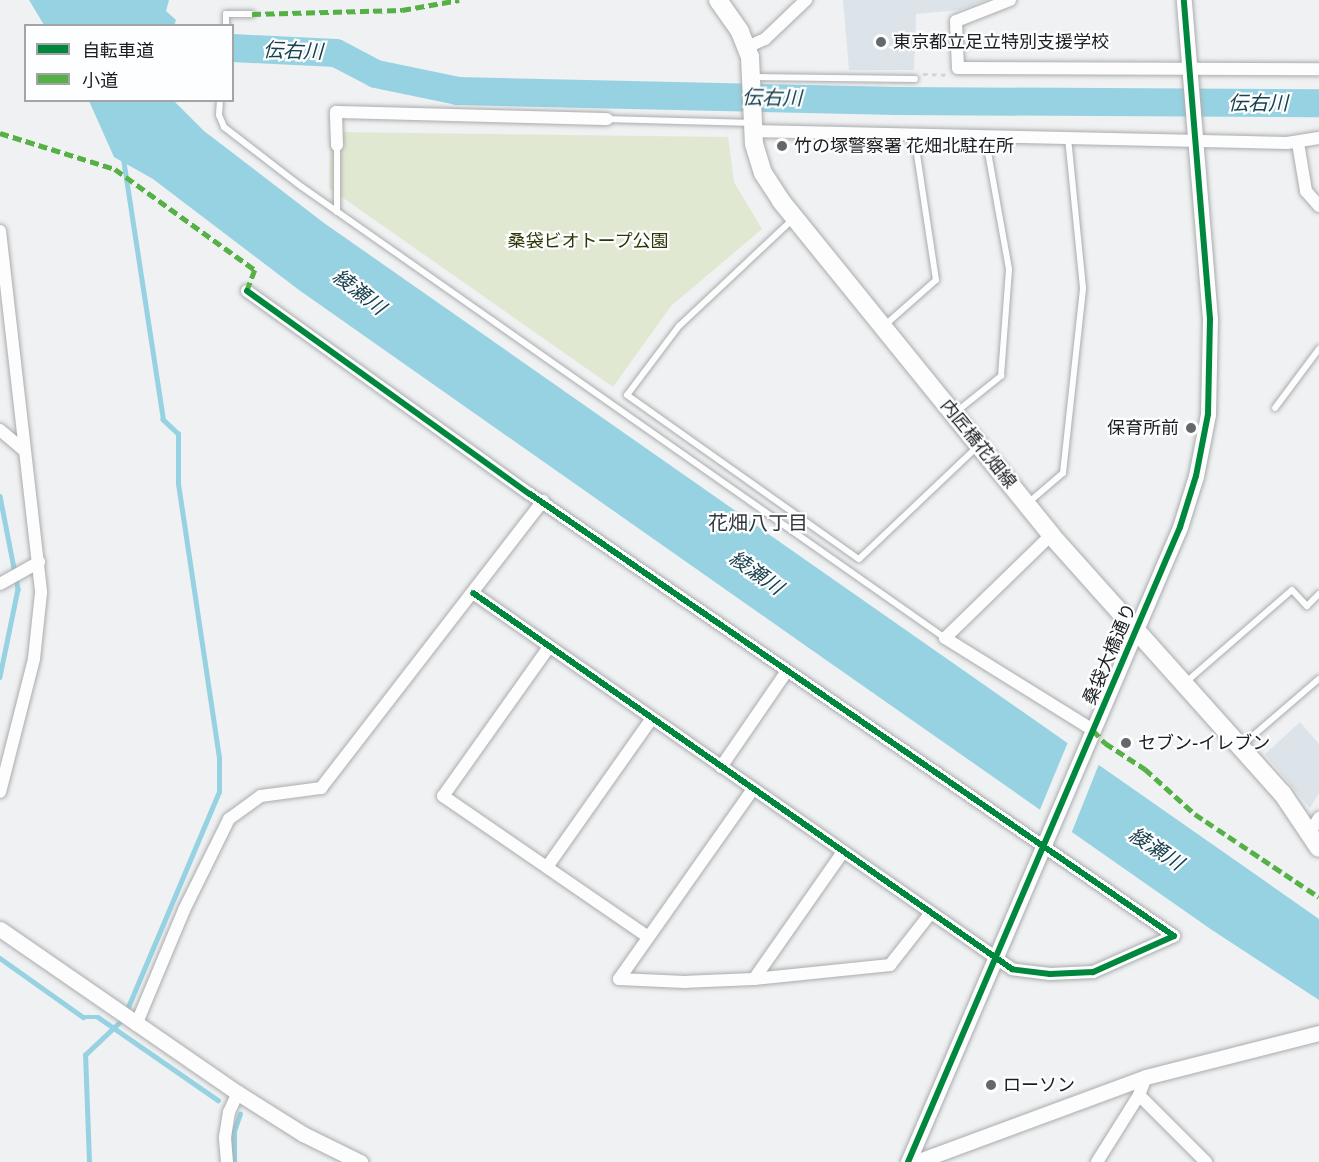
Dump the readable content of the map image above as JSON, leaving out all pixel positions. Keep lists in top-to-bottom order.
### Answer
{
  "streets": {
    "main road": ["内匠橋花畑線"],
    "street": ["桑袋大橋通り"]
  },
  "crossings": [
    ["内匠橋花畑線", "桑袋大橋通り"]
  ],
  "districts": ["花畑八丁目"],
  "water": ["伝右川", "綾瀬川"],
  "parks": ["桑袋ビオトープ公園"],
  "places": [
    "東京都立足立特別支援学校",
    "竹の塚警察署 花畑北駐在所",
    "保育所前",
    "セブン-イレブン",
    "ローソン"
  ],
  "legend": ["自転車道", "小道"]
}
